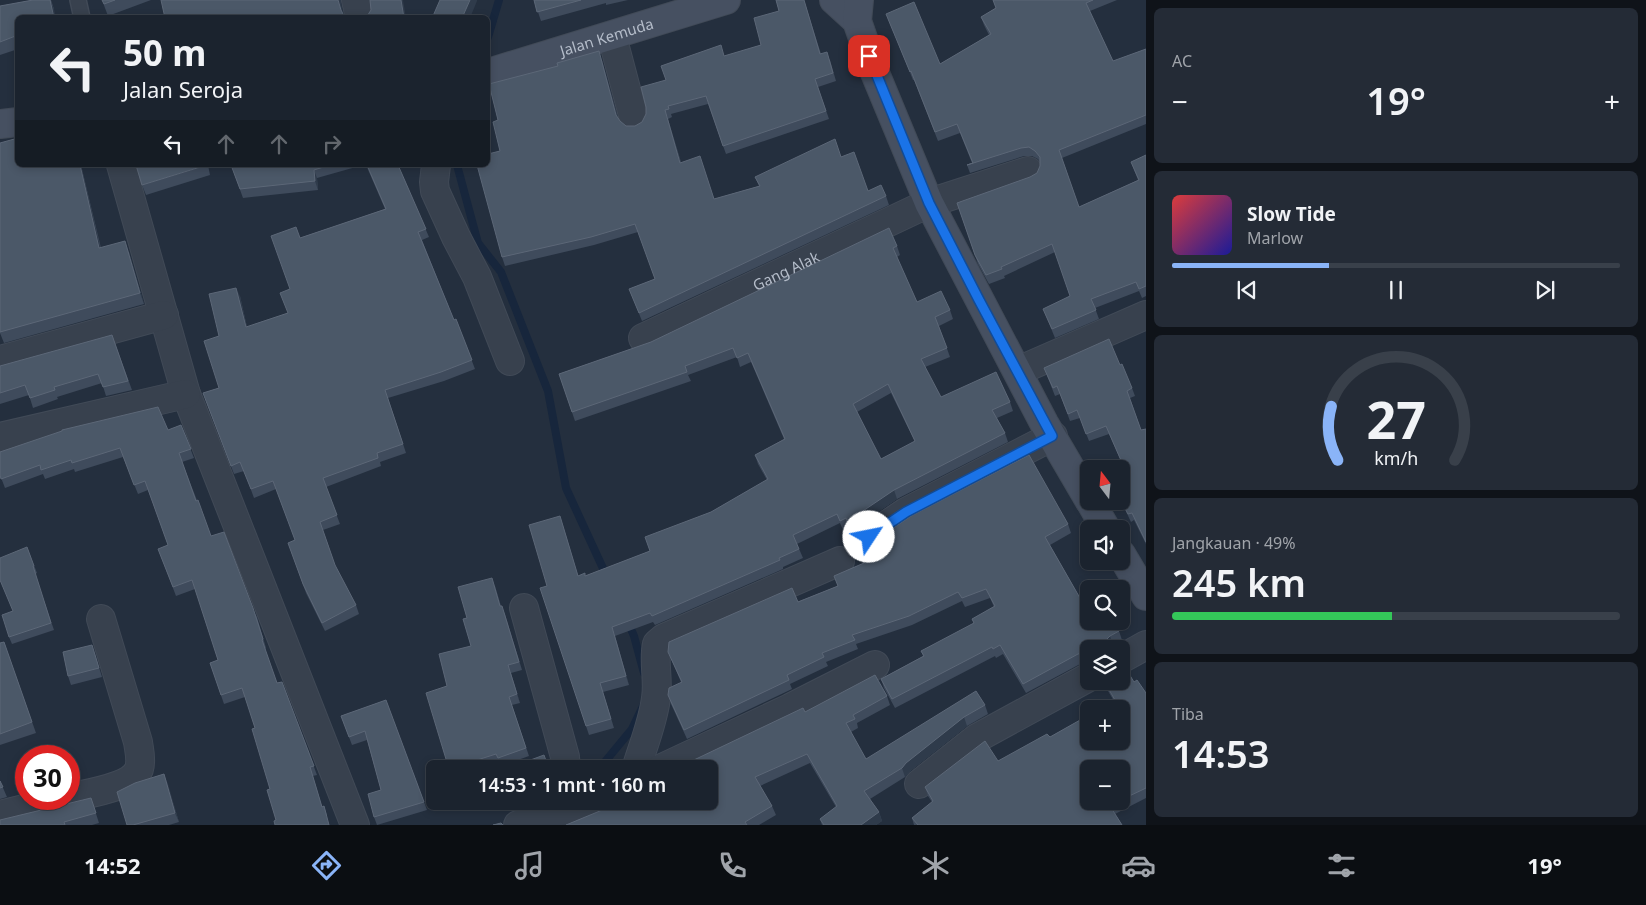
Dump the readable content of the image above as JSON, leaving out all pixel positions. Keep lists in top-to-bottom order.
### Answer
{
  "streets": {
    "street": ["Jalan Kemuda", "Gang Alak"]
  },
  "north": "top",
  "page": {
    "tile": [
      "AC",
      ["Jangkauan · 49%", "245 km"],
      ["Tiba", "14:53"]
    ],
    "turn": ["50 m", "Jalan Seroja"],
    "heat": ["−", "19°", "+"],
    "song": ["Slow Tide", "Marlow"],
    "map_buttons": ["+", "−"],
    "limit": "30",
    "trip": "14:53 · 1 mnt · 160 m",
    "tabs": ["14:52", "19°"],
    "gauge": ["27", "km/h"]
  }
}
